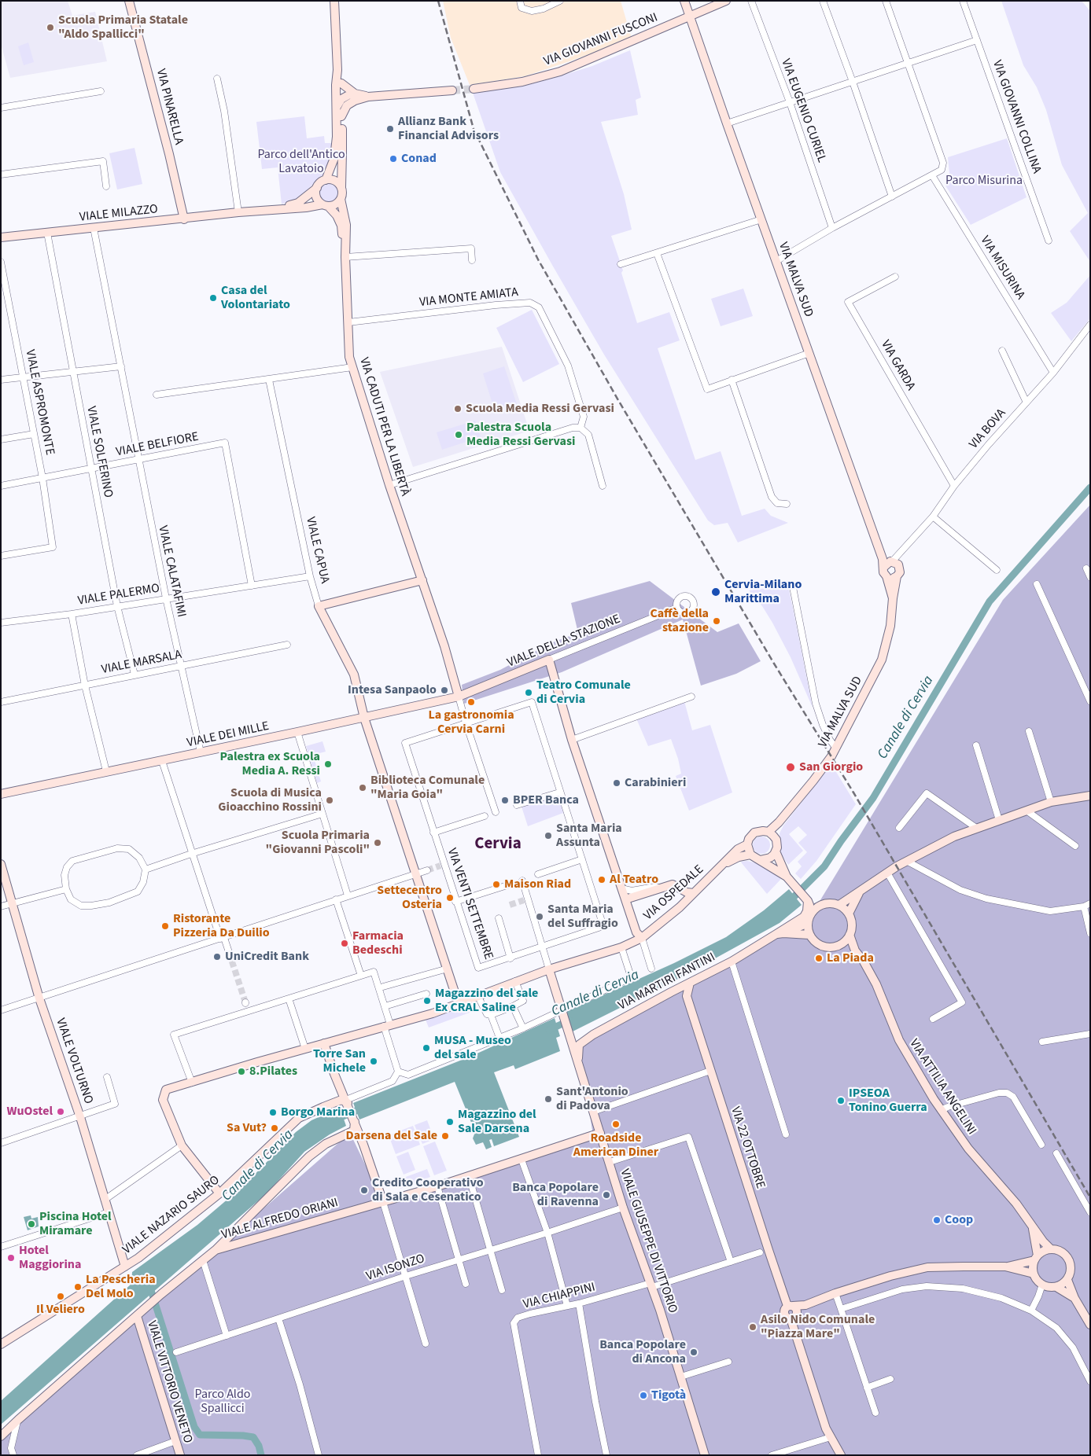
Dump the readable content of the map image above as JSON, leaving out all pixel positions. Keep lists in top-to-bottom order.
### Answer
{
  "streets": {
    "street": [
      "VIA GIOVANNI FUSCONI",
      "VIA PINARELLA",
      "VIA EUGENIO CURIEL",
      "VIA GIOVANNI COLLINA",
      "VIALE MILAZZO",
      "VIA MISURINA",
      "VIA MALVA SUD",
      "VIA MONTE AMIATA",
      "VIA GARDA",
      "VIALE ASPROMONTE",
      "VIA CADUTI PER LA LIBERTÀ",
      "VIA BOVA",
      "VIALE BELFIORE",
      "VIALE SOLFERINO",
      "VIALE CAPUA",
      "VIALE CALATAFIMI",
      "VIALE PALERMO",
      "VIALE DELLA STAZIONE",
      "VIALE MARSALA",
      "VIALE DEI MILLE",
      "VIA OSPEDALE",
      "VIA VENTI SETTEMBRE",
      "VIA MARTIRI FANTINI",
      "VIALE VOLTURNO",
      "VIA ATTILIA ANGELINI",
      "VIA 22 OTTOBRE",
      "VIALE NAZARIO SAURO",
      "VIALE ALFREDO ORIANI",
      "VIALE GIUSEPPE DI VITTORIO",
      "VIA ISONZO",
      "VIA CHIAPPINI",
      "VIALE VITTORIO VENETO"
    ]
  },
  "crossings": [
    ["VIA GIOVANNI FUSCONI", "VIA MALVA SUD"],
    ["VIA PINARELLA", "VIALE MILAZZO"],
    ["VIALE MILAZZO", "VIA CADUTI PER LA LIBERTÀ"],
    ["VIALE MILAZZO", "VIALE SOLFERINO"],
    ["VIALE MILAZZO", "VIALE CALATAFIMI"],
    ["VIA MISURINA", "VIA BOVA"],
    ["VIA MALVA SUD", "VIA BOVA"],
    ["VIA MALVA SUD", "VIA OSPEDALE"],
    ["VIA MONTE AMIATA", "VIA CADUTI PER LA LIBERTÀ"],
    ["VIA GARDA", "VIA BOVA"],
    ["VIALE ASPROMONTE", "VIALE BELFIORE"],
    ["VIA CADUTI PER LA LIBERTÀ", "VIALE DELLA STAZIONE"],
    ["VIA CADUTI PER LA LIBERTÀ", "VIALE DEI MILLE"],
    ["VIALE BELFIORE", "VIALE SOLFERINO"],
    ["VIALE BELFIORE", "VIALE CALATAFIMI"],
    ["VIALE BELFIORE", "VIALE PALERMO"],
    ["VIALE SOLFERINO", "VIALE PALERMO"],
    ["VIALE SOLFERINO", "VIALE MARSALA"],
    ["VIALE CAPUA", "VIALE PALERMO"],
    ["VIALE CAPUA", "VIALE DEI MILLE"],
    ["VIALE CAPUA", "VIA OSPEDALE"],
    ["VIALE CALATAFIMI", "VIALE PALERMO"],
    ["VIALE CALATAFIMI", "VIALE MARSALA"],
    ["VIALE CALATAFIMI", "VIALE DEI MILLE"],
    ["VIALE DELLA STAZIONE", "VIALE DEI MILLE"],
    ["VIA OSPEDALE", "VIALE GIUSEPPE DI VITTORIO"],
    ["VIA MARTIRI FANTINI", "VIALE GIUSEPPE DI VITTORIO"],
    ["VIALE VOLTURNO", "VIALE NAZARIO SAURO"],
    ["VIALE ALFREDO ORIANI", "VIALE GIUSEPPE DI VITTORIO"],
    ["VIALE ALFREDO ORIANI", "VIALE VITTORIO VENETO"],
    ["VIALE GIUSEPPE DI VITTORIO", "VIA ISONZO"],
    ["VIALE GIUSEPPE DI VITTORIO", "VIA CHIAPPINI"]
  ],
  "districts": ["Cervia"],
  "water": ["Canale di Cervia"],
  "parks": ["Parco dell'Antico Lavatoio", "Parco Misurina", "Parco Aldo Spallicci"],
  "places": [
    "Scuola Primaria Statale \"Aldo Spallicci\"",
    "Allianz Bank Financial Advisors",
    "Conad",
    "Casa del Volontariato",
    "Scuola Media Ressi Gervasi",
    "Palestra Scuola Media Ressi Gervasi",
    "Cervia-Milano Marittima",
    "Caffè della stazione",
    "Intesa Sanpaolo",
    "Teatro Comunale di Cervia",
    "La gastronomia Cervia Carni",
    "Palestra ex Scuola Media A. Ressi",
    "San Giorgio",
    "Carabinieri",
    "Biblioteca Comunale \"Maria Goia\"",
    "Scuola di Musica Gioacchino Rossini",
    "BPER Banca",
    "Santa Maria Assunta",
    "Scuola Primaria \"Giovanni Pascoli\"",
    "Al Teatro",
    "Maison Riad",
    "Settecentro Osteria",
    "Santa Maria del Suffragio",
    "Ristorante Pizzeria Da Duilio",
    "Farmacia Bedeschi",
    "UniCredit Bank",
    "La Piada",
    "Magazzino del sale Ex CRAL Saline",
    "MUSA - Museo del sale",
    "Torre San Michele",
    "8.Pilates",
    "Sant'Antonio di Padova",
    "IPSEOA Tonino Guerra",
    "WuOstel",
    "Borgo Marina",
    "Magazzino del Sale Darsena",
    "Roadside American Diner",
    "Sa Vut?",
    "Darsena del Sale",
    "Credito Cooperativo di Sala e Cesenatico",
    "Banca Popolare di Ravenna",
    "Coop",
    "Piscina Hotel Miramare",
    "Hotel Maggiorina",
    "La Pescheria Del Molo",
    "Il Veliero",
    "Asilo Nido Comunale \"Piazza Mare\"",
    "Banca Popolare di Ancona",
    "Tigotà"
  ]
}
